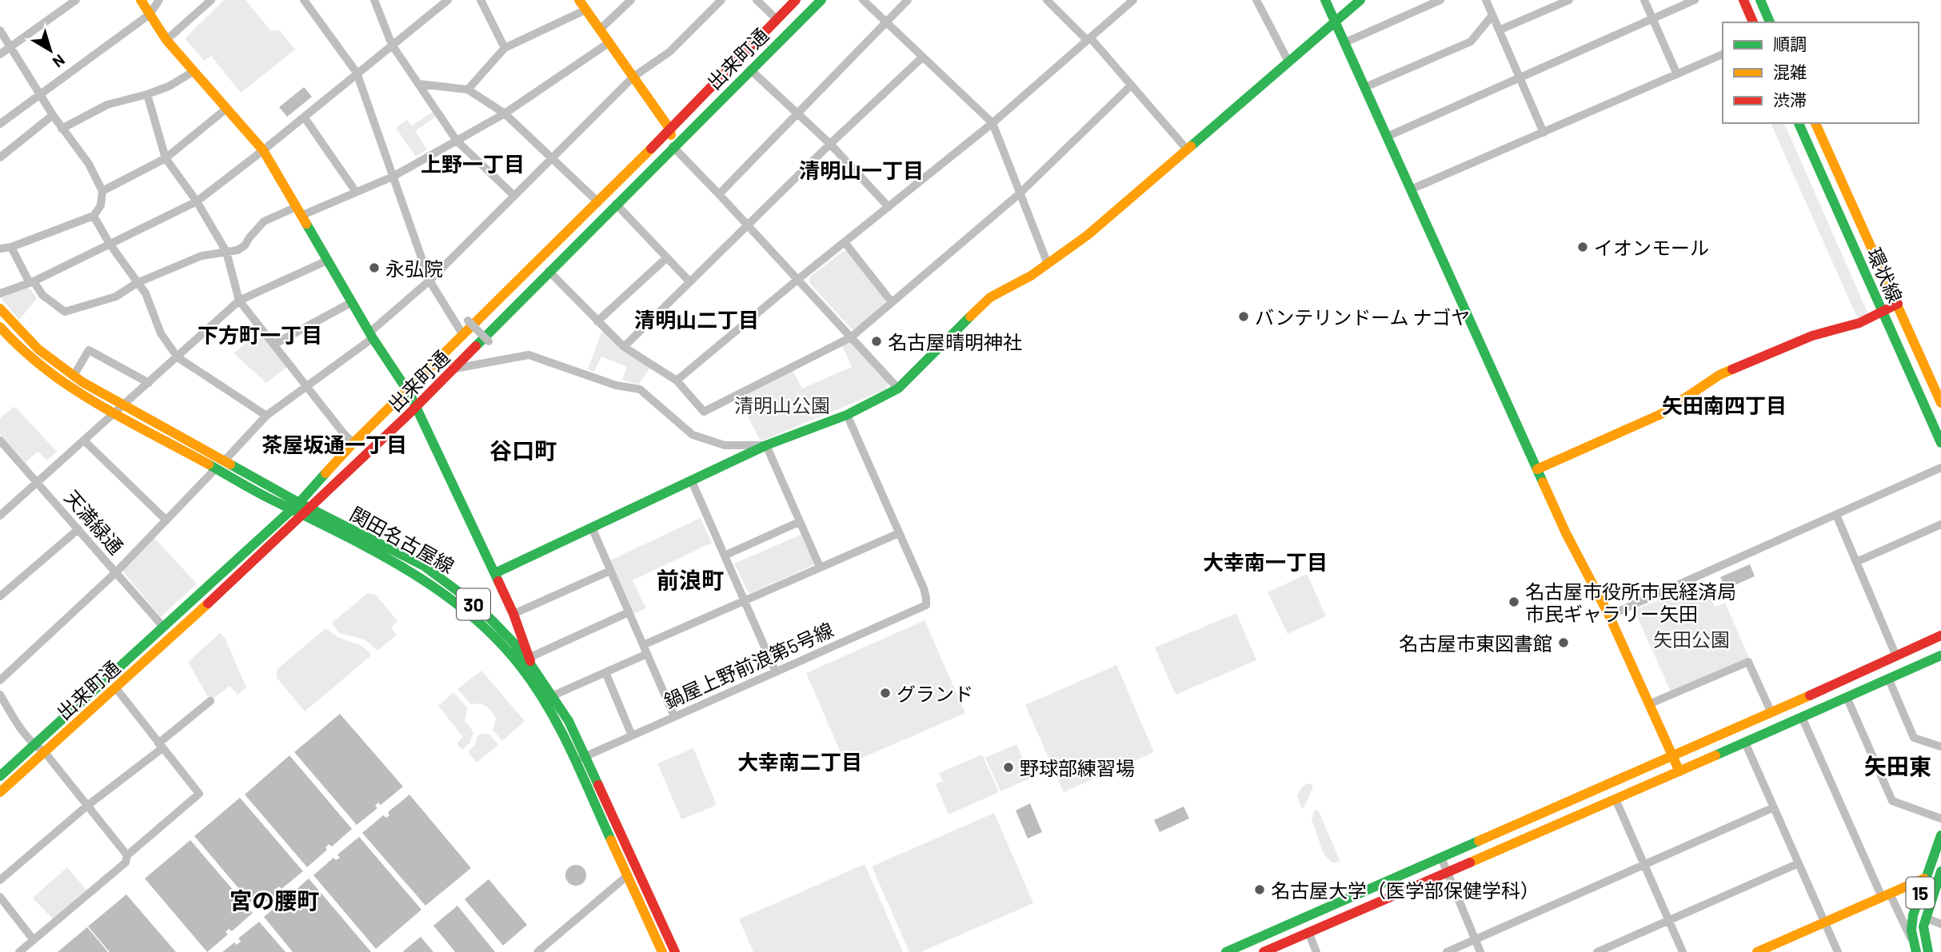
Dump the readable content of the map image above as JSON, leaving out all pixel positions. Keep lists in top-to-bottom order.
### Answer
{
  "streets": {
    "main road": [
      "出来町通",
      "環状線",
      "関田名古屋線",
      "30",
      "15"
    ],
    "street": ["天満緑通", "鍋屋上野前浪第5号線"]
  },
  "crossings": [
    ["出来町通", "天満緑通"],
    ["出来町通", "関田名古屋線"],
    ["関田名古屋線", "鍋屋上野前浪第5号線"]
  ],
  "districts": [
    "上野一丁目",
    "清明山一丁目",
    "清明山二丁目",
    "下方町一丁目",
    "矢田南四丁目",
    "茶屋坂通一丁目",
    "谷口町",
    "大幸南一丁目",
    "前浪町",
    "大幸南二丁目",
    "矢田東",
    "宮の腰町"
  ],
  "parks": ["清明山公園", "矢田公園"],
  "places": [
    "イオンモール",
    "永弘院",
    "バンテリンドーム ナゴヤ",
    "名古屋晴明神社",
    "名古屋市役所市民経済局 市民ギャラリー矢田",
    "名古屋市東図書館",
    "グランド",
    "野球部練習場",
    "名古屋大学（医学部保健学科）"
  ],
  "legend": ["順調", "混雑", "渋滞"],
  "north": "bottom right"
}
